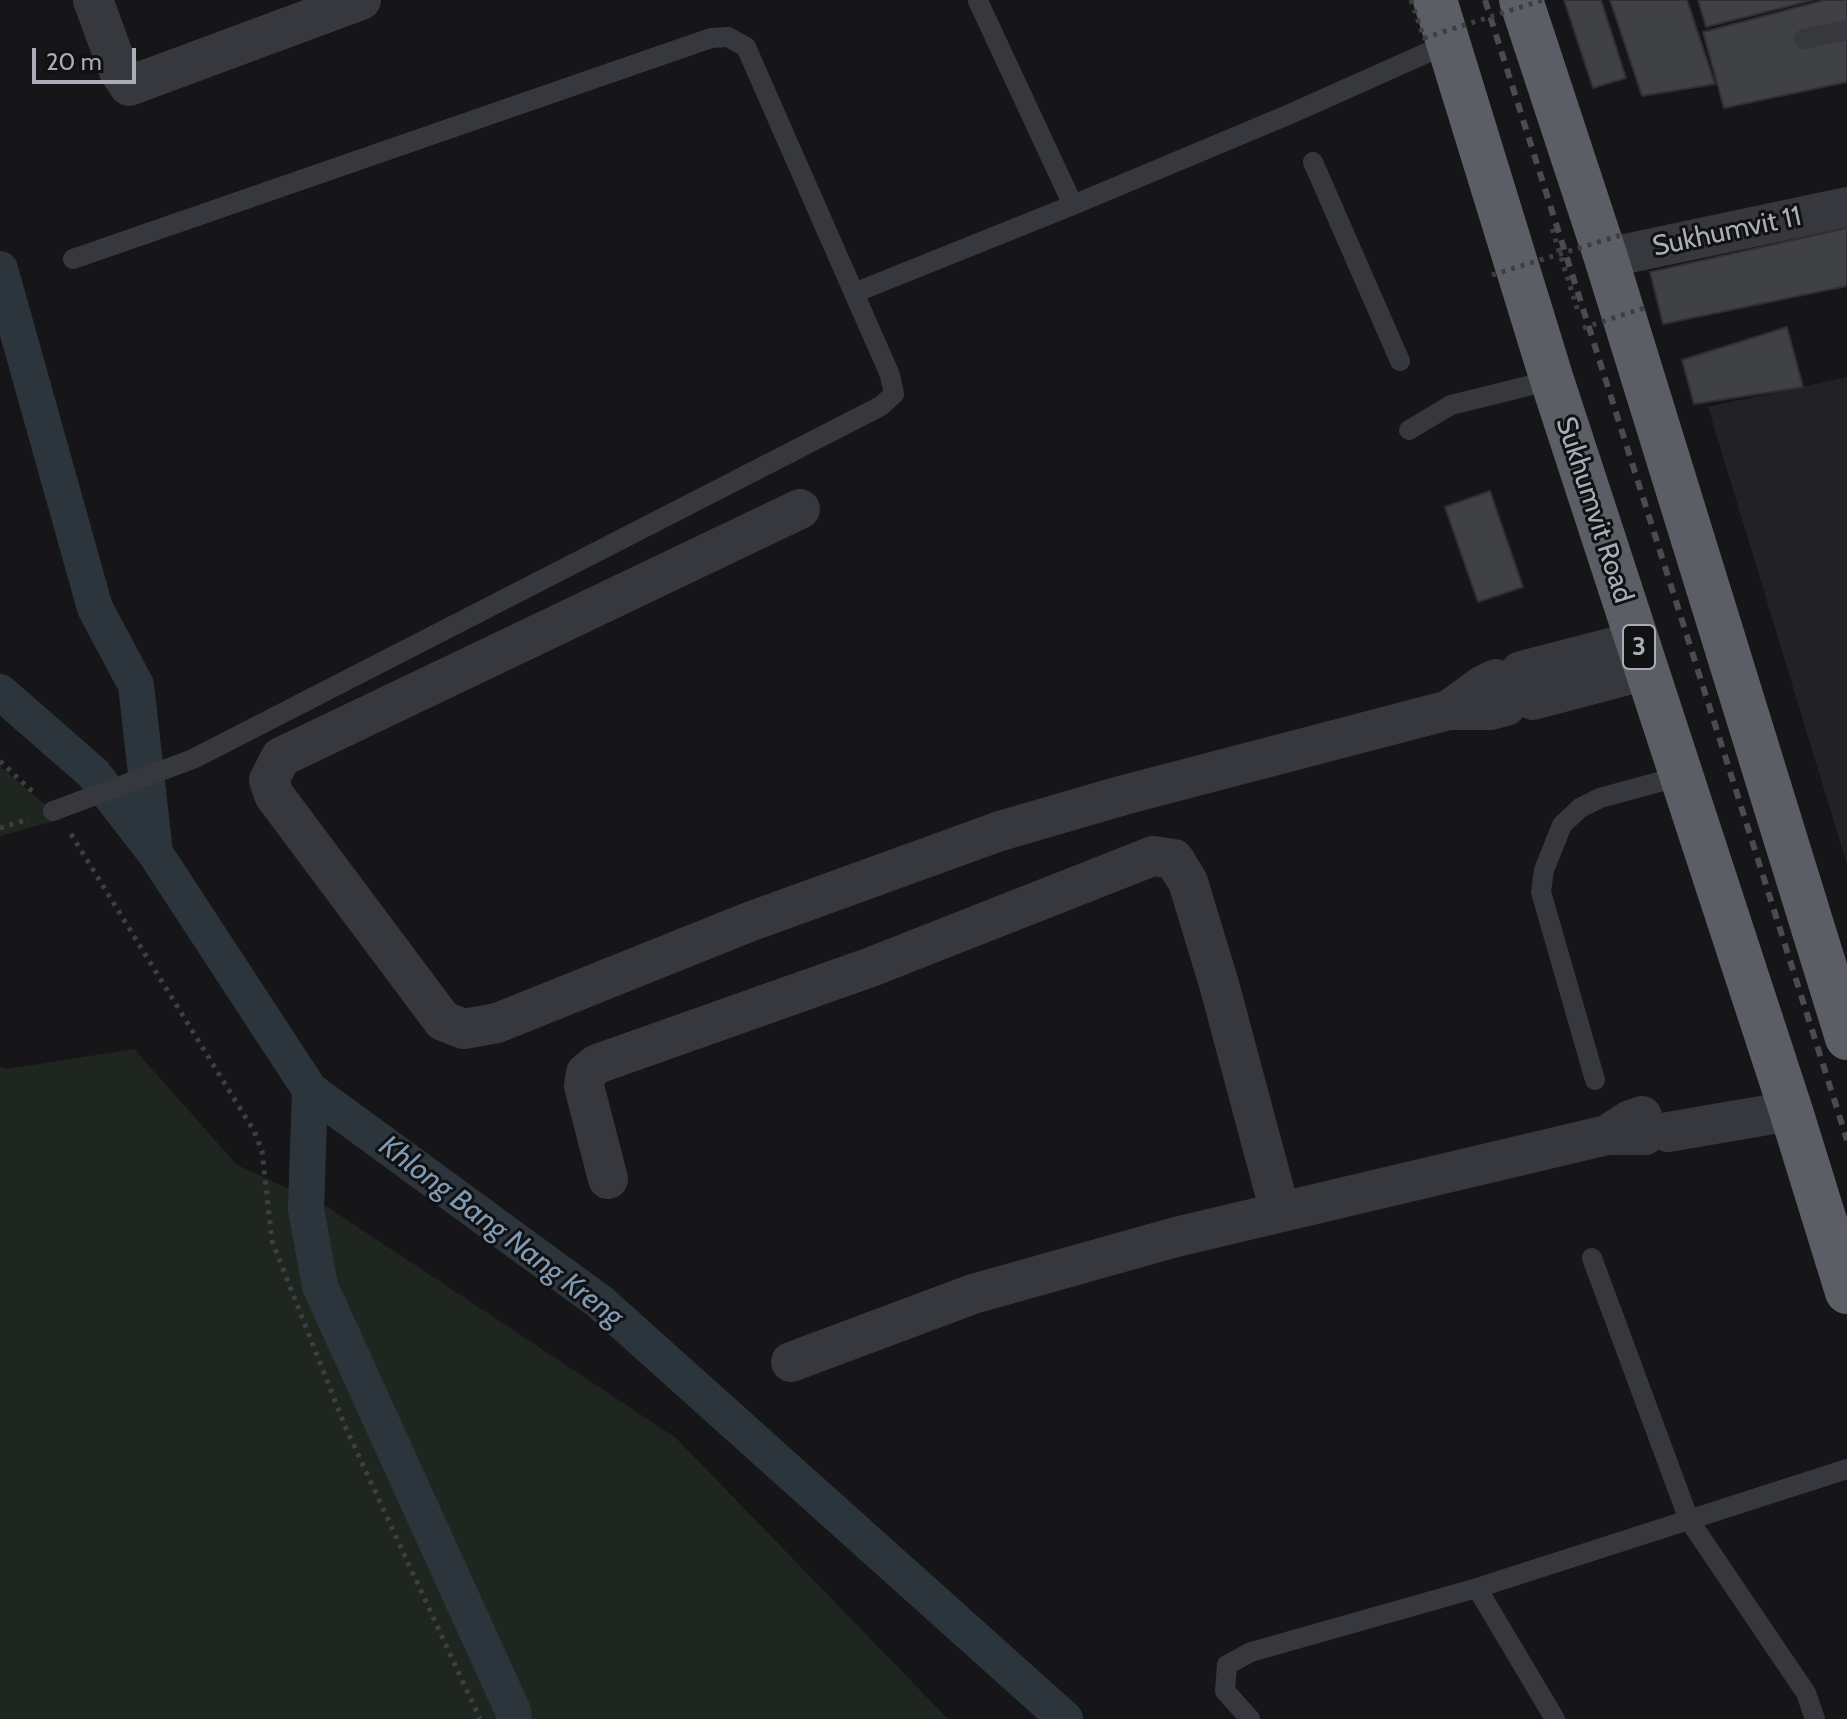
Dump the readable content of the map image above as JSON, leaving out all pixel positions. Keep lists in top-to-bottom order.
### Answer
{
  "streets": {
    "highway": ["Sukhumvit Road", "3"],
    "street": ["Sukhumvit 11"]
  },
  "water": ["Khlong Bang Nang Kreng"],
  "scale_bar": "20 m"
}
